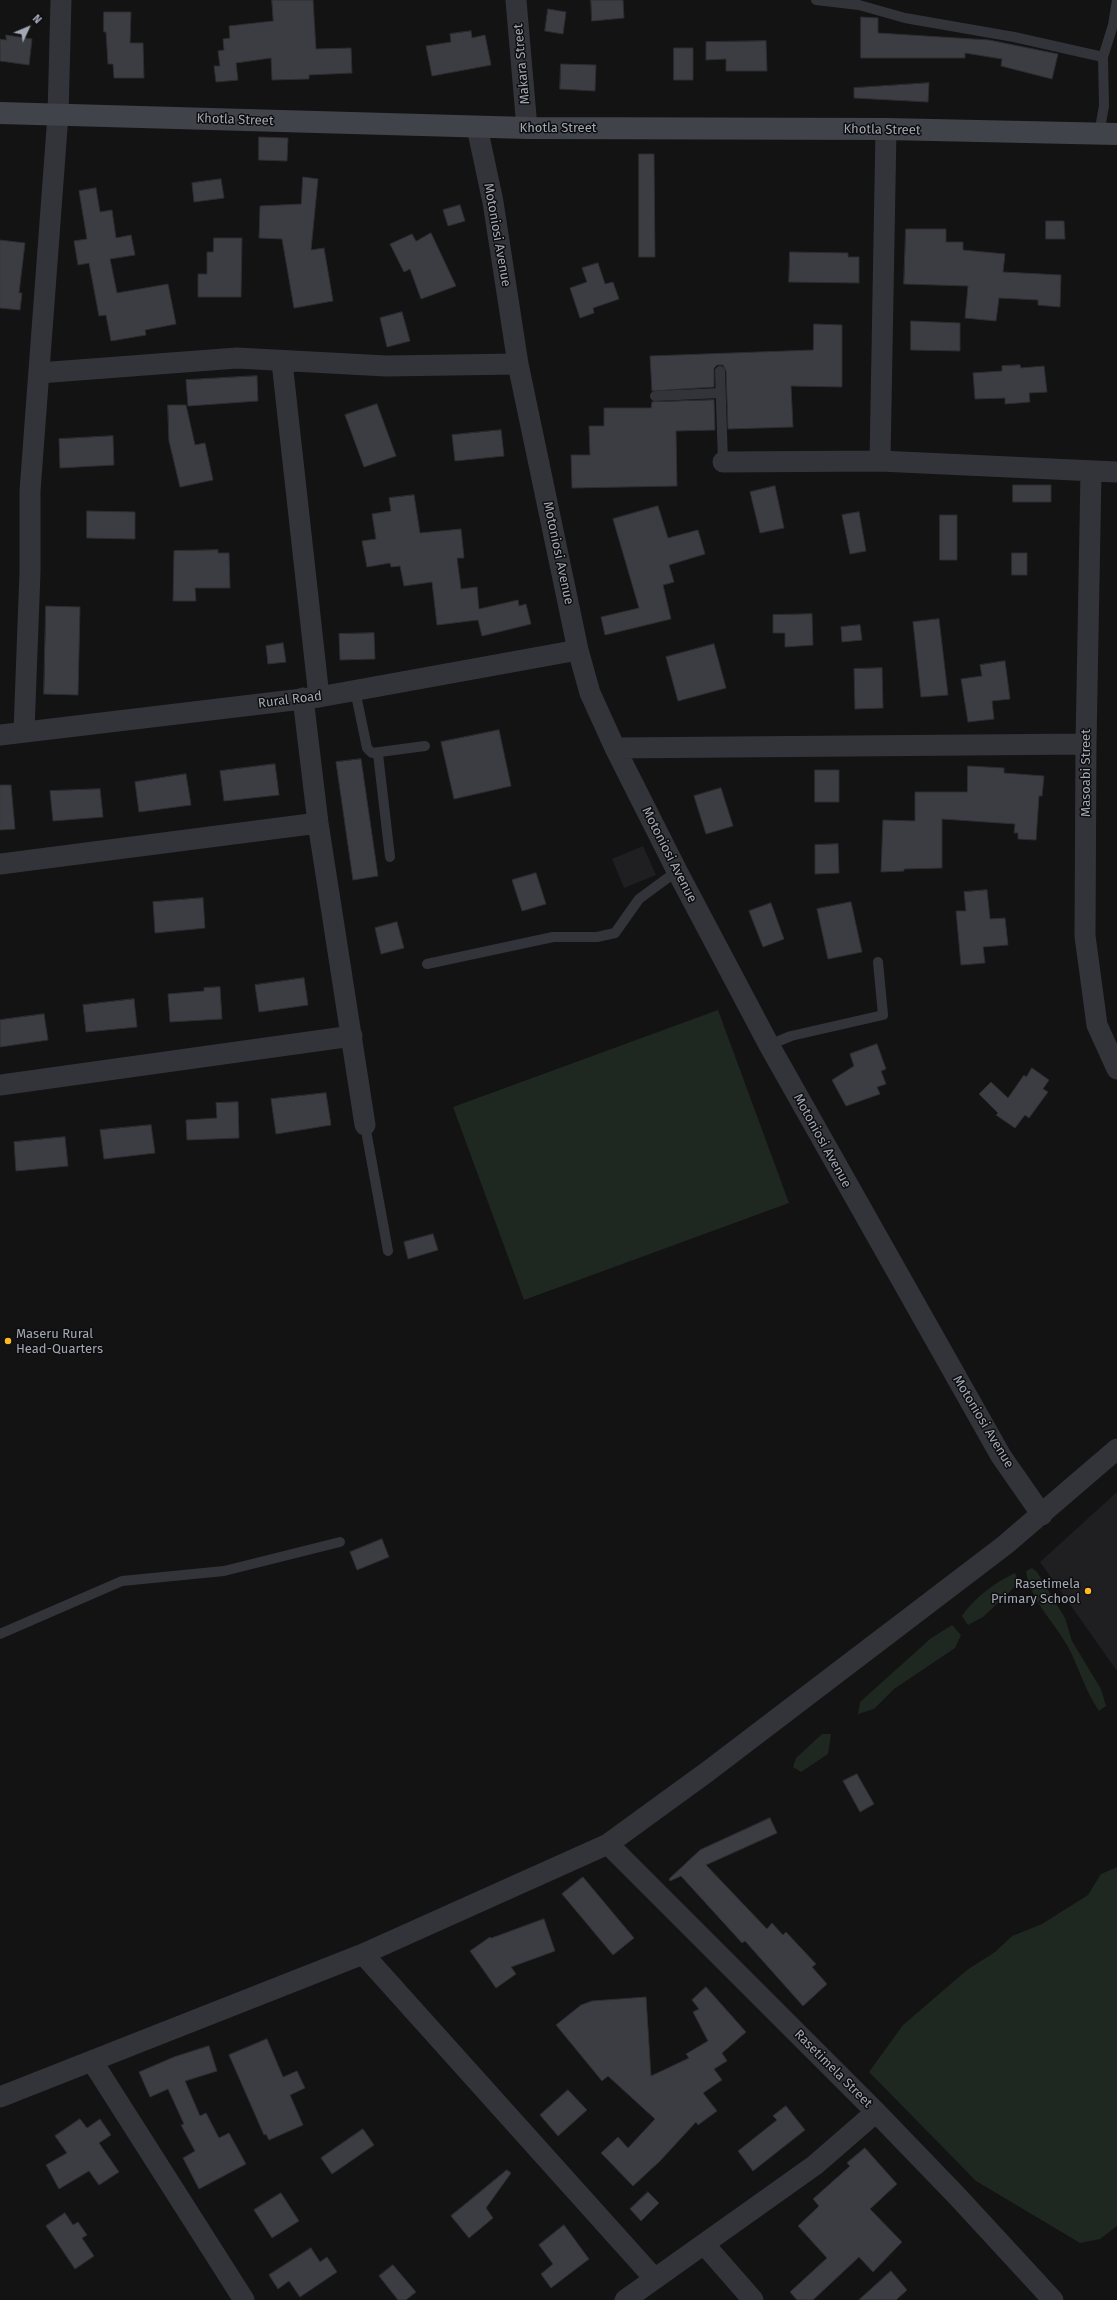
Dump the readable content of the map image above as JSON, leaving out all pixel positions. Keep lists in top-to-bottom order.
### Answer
{
  "streets": {
    "street": [
      "Makara Street",
      "Khotla Street",
      "Motoniosi Avenue",
      "Rural Road",
      "Masoabi Street",
      "Rasetimela Street"
    ]
  },
  "crossings": [
    ["Makara Street", "Khotla Street"],
    ["Khotla Street", "Motoniosi Avenue"],
    ["Motoniosi Avenue", "Rural Road"]
  ],
  "places": ["Maseru Rural Head-Quarters", "Rasetimela Primary School"],
  "north": "top right"
}
